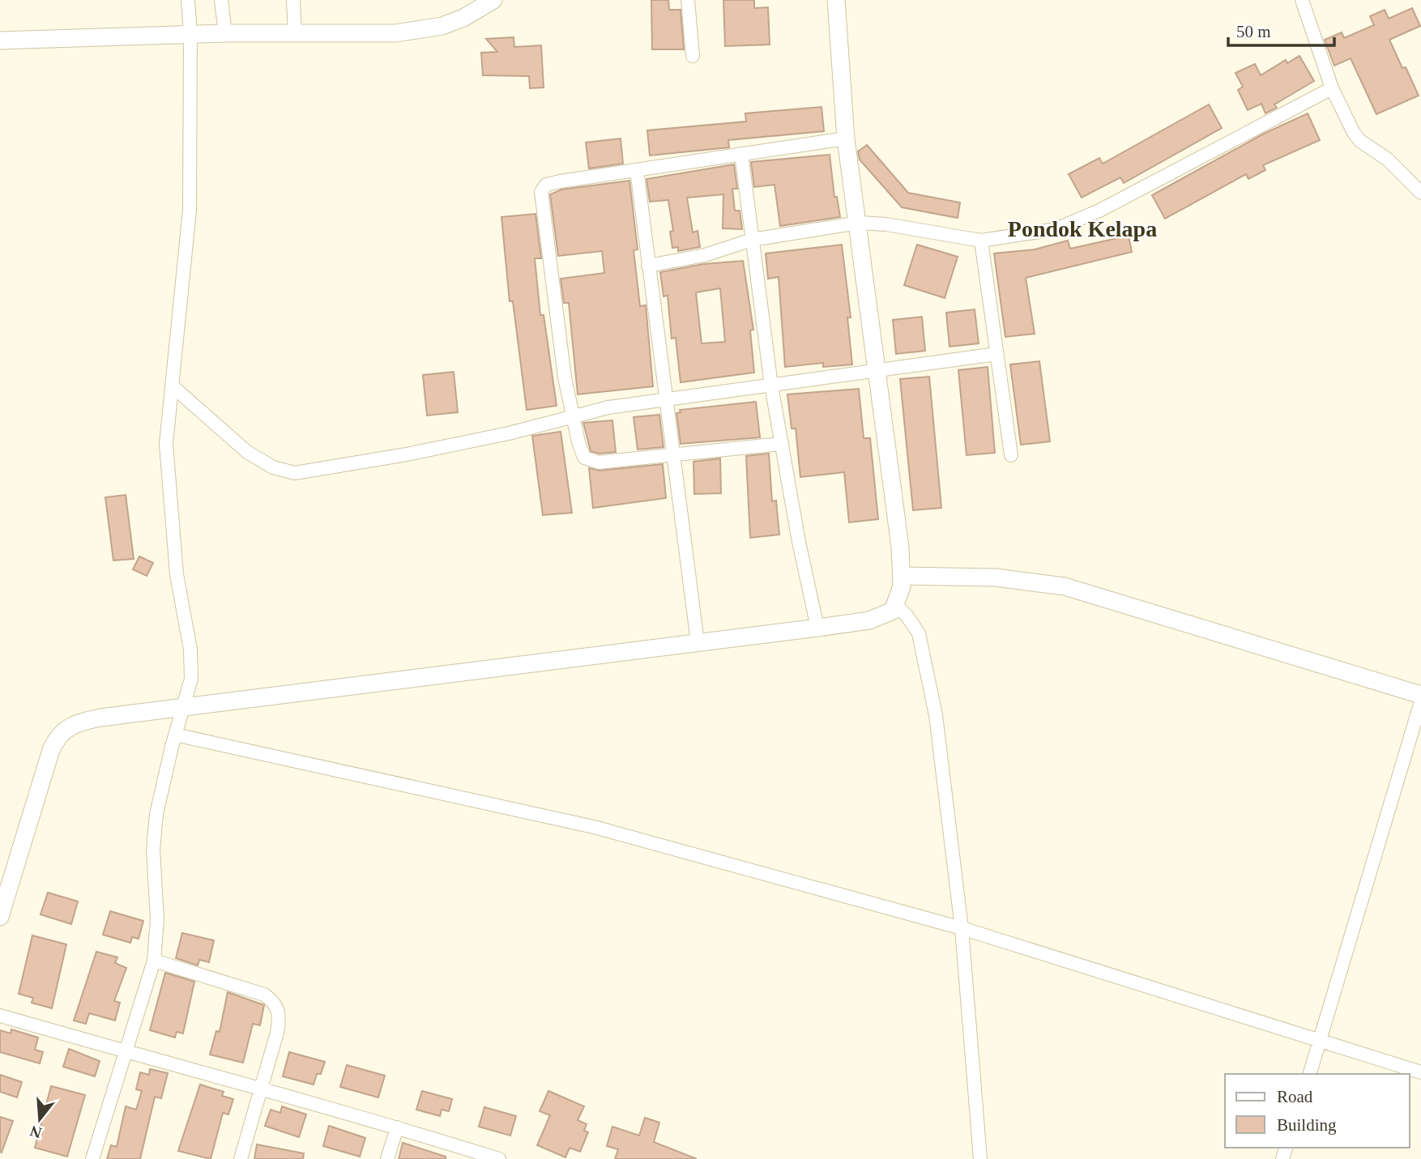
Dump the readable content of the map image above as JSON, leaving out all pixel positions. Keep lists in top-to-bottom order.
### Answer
{
  "districts": ["Pondok Kelapa"],
  "legend": ["Road", "Building"],
  "scale_bar": "50 m",
  "north": "bottom"
}
